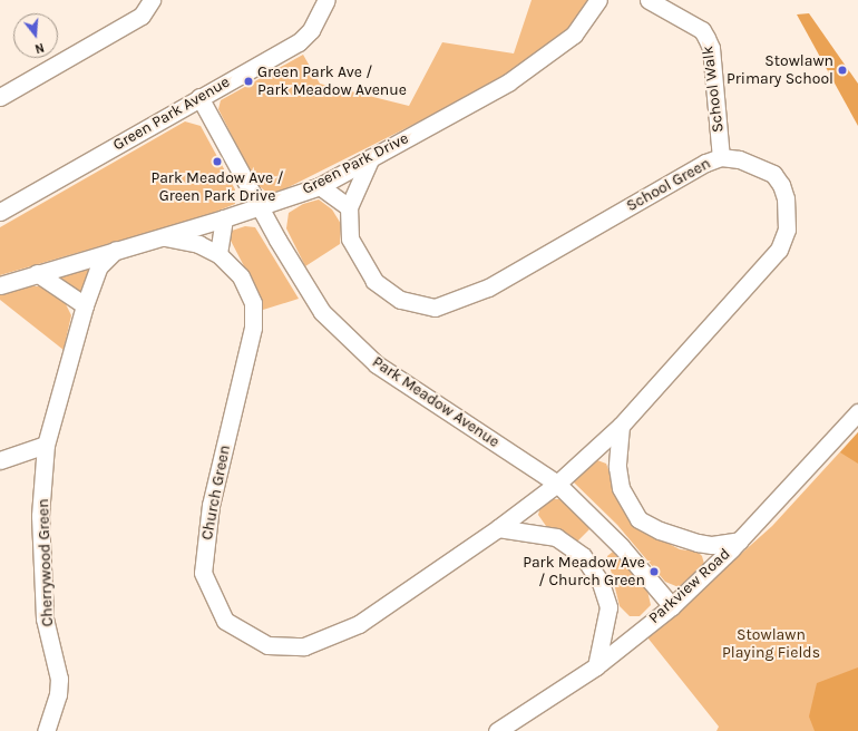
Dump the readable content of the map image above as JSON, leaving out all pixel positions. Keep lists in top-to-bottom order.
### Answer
{
  "streets": {
    "street": [
      "School Walk",
      "Green Park Avenue",
      "Green Park Drive",
      "School Green",
      "Park Meadow Avenue",
      "Church Green",
      "Cherrywood Green",
      "Parkview Road"
    ]
  },
  "crossings": [
    ["School Walk", "School Green"],
    ["Green Park Avenue", "Park Meadow Avenue"],
    ["Green Park Drive", "School Green"],
    ["Green Park Drive", "Park Meadow Avenue"],
    ["Green Park Drive", "Church Green"],
    ["Green Park Drive", "Cherrywood Green"],
    ["School Green", "Park Meadow Avenue"],
    ["School Green", "Church Green"],
    ["Park Meadow Avenue", "Church Green"],
    ["Park Meadow Avenue", "Parkview Road"]
  ],
  "parks": ["Stowlawn Playing Fields"],
  "places": [
    "Stowlawn Primary School",
    "Green Park Ave / Park Meadow Avenue",
    "Park Meadow Ave / Green Park Drive",
    "Park Meadow Ave / Church Green"
  ],
  "north": "bottom"
}
